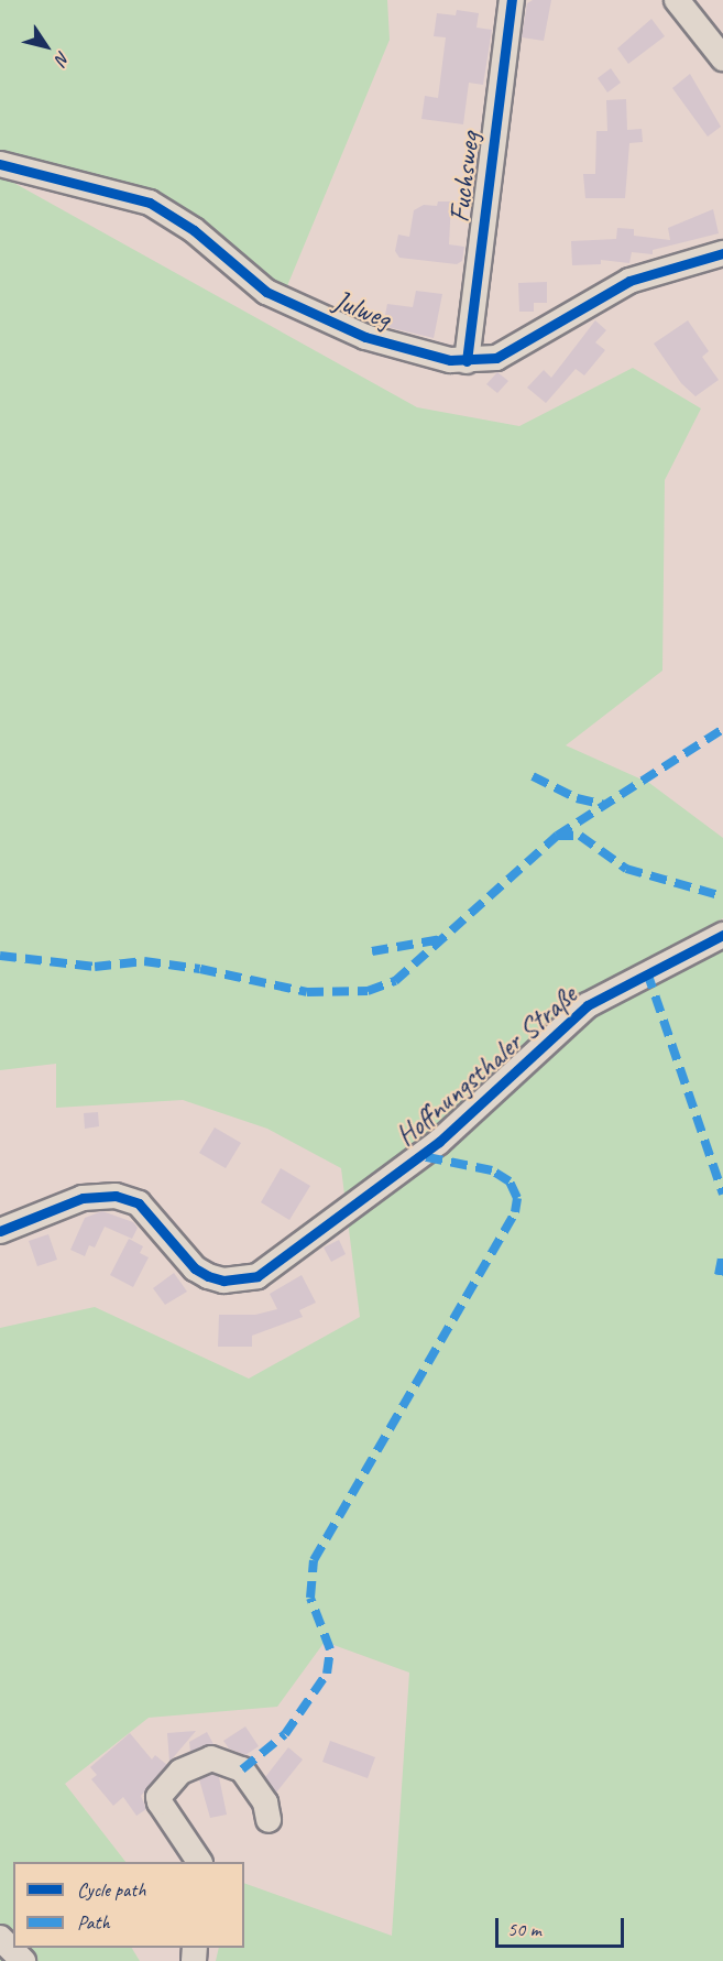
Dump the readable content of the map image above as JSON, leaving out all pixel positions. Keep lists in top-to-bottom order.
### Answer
{
  "streets": {
    "street": ["Fuchsweg", "Julweg", "Hoffnungsthaler Straße"]
  },
  "crossings": [
    ["Fuchsweg", "Julweg"]
  ],
  "legend": ["Cycle path", "Path"],
  "scale_bar": "50 m",
  "north": "bottom right"
}
